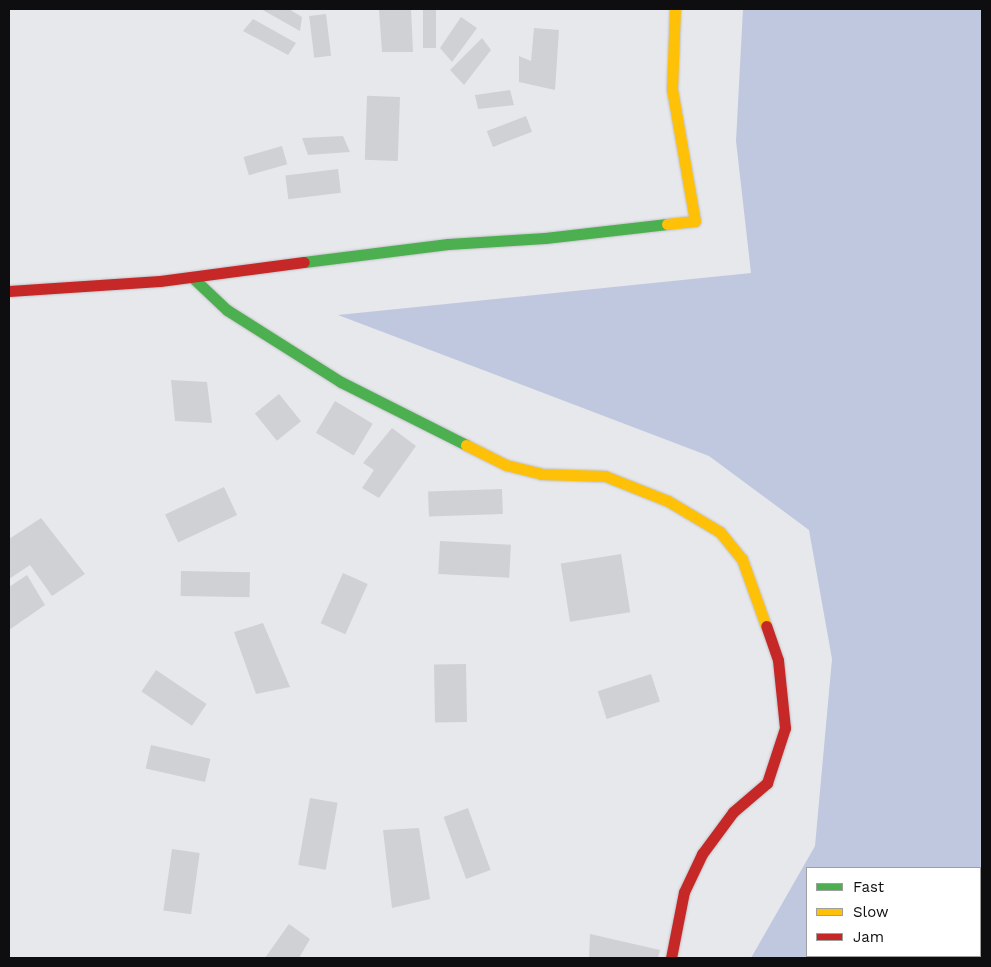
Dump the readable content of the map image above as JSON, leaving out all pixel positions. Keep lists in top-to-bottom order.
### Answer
{
  "legend": ["Fast", "Slow", "Jam"]
}
